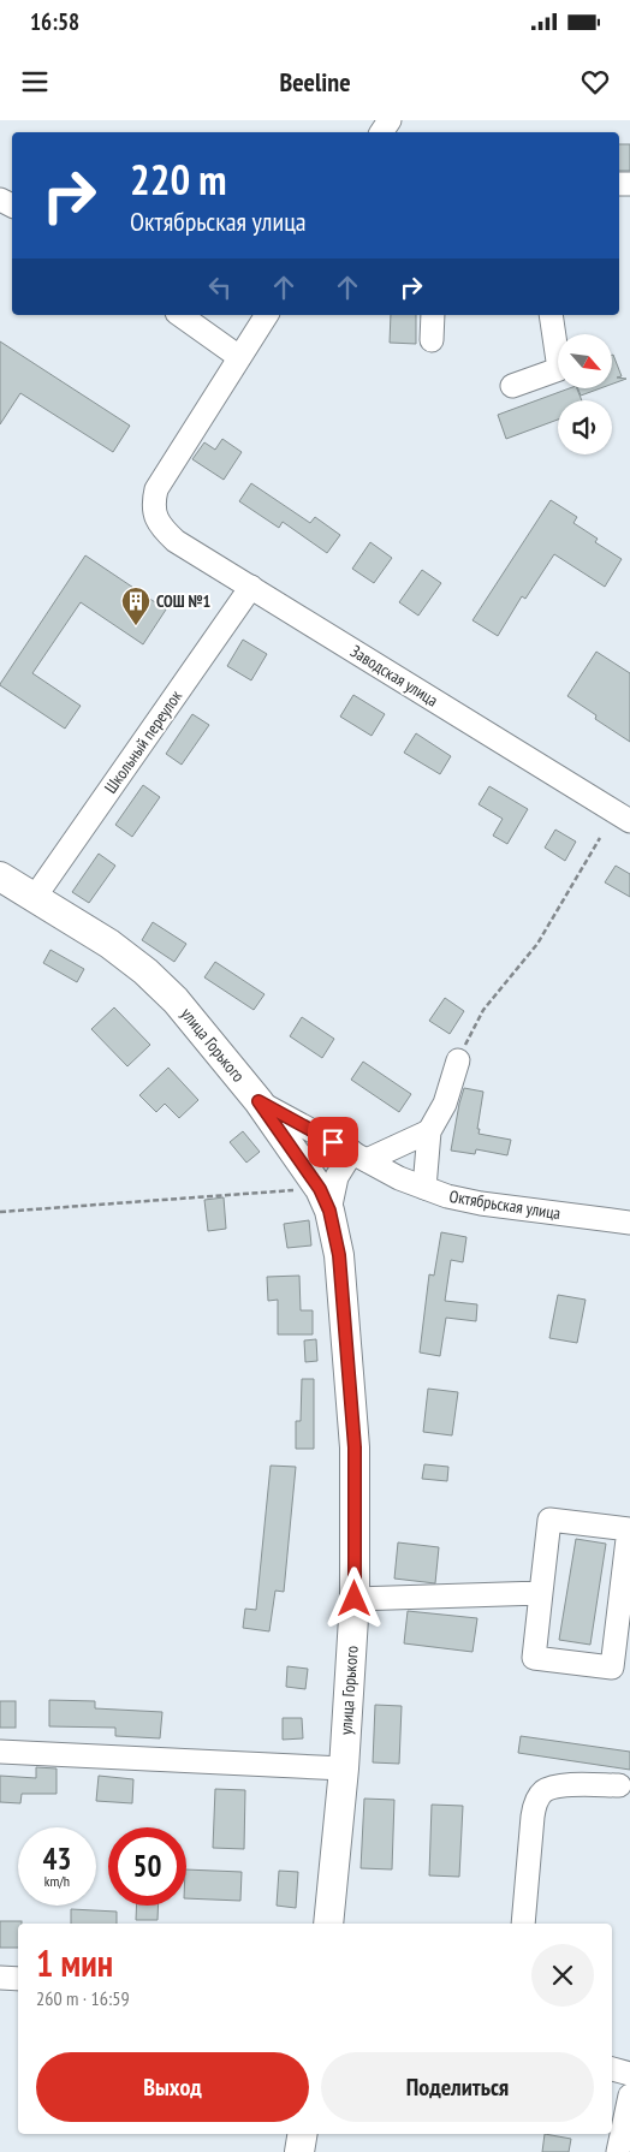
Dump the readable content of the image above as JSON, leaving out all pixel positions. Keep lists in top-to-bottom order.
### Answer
{
  "streets": {
    "main road": ["улица Горького"],
    "street": ["Заводская улица", "Школьный переулок", "Октябрьская улица"]
  },
  "crossings": [
    ["Заводская улица", "Школьный переулок"],
    ["Школьный переулок", "улица Горького"],
    ["улица Горького", "Октябрьская улица"]
  ],
  "places": {
    "building": ["СОШ №1"]
  },
  "north": "bottom right",
  "page": {
    "status": "16:58",
    "header": "Beeline",
    "turn": ["220 m", "Октябрьская улица"],
    "speed": "43 km/h",
    "limit": "50",
    "heading": ["1 мин", "260 m · 16:59"],
    "buttons": ["Выход", "Поделиться"]
  }
}
